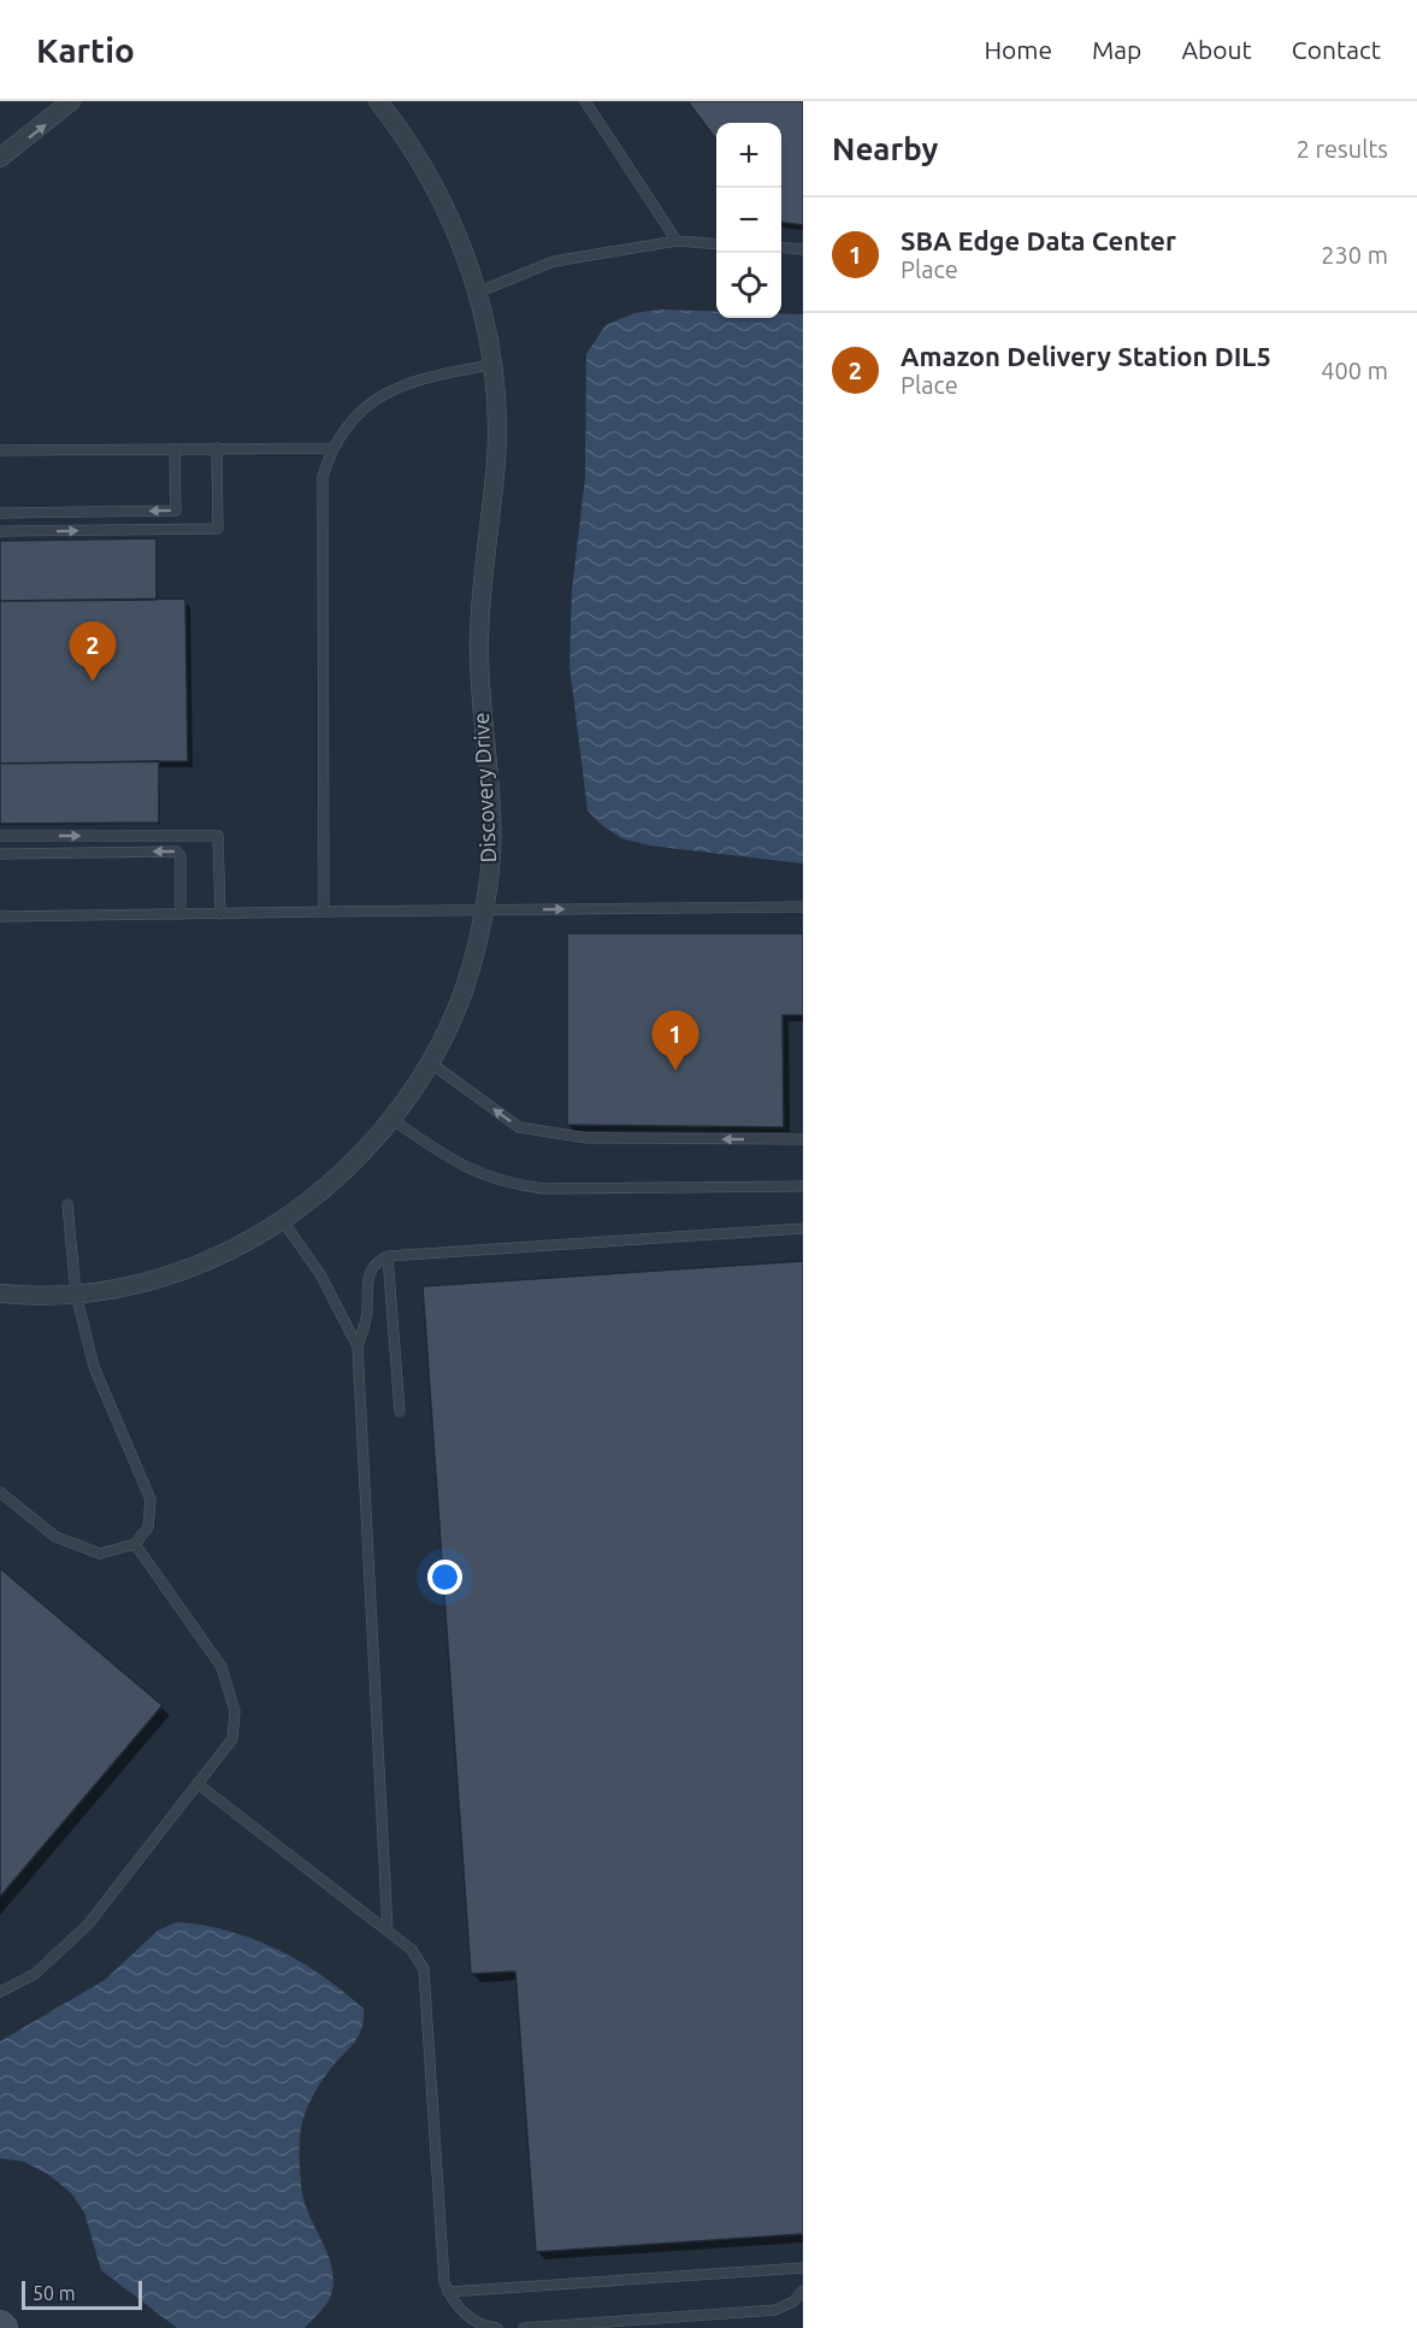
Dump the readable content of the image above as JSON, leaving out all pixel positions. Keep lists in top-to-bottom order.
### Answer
{
  "streets": {
    "street": ["Discovery Drive"]
  },
  "scale_bar": "50 m",
  "page": {
    "header": "Kartio",
    "nav": [
      "Home",
      "Map",
      "About",
      "Contact"
    ],
    "heading": ["Nearby", "2 results"],
    "map_buttons": ["+", "−"],
    "list": [
      {
        "mark": "1",
        "name": "SBA Edge Data Center",
        "note": "Place",
        "value": "230 m"
      },
      {
        "mark": "2",
        "name": "Amazon Delivery Station DIL5",
        "note": "Place",
        "value": "400 m"
      }
    ],
    "pins": ["2", "1"],
    "scale": "50 m"
  }
}
